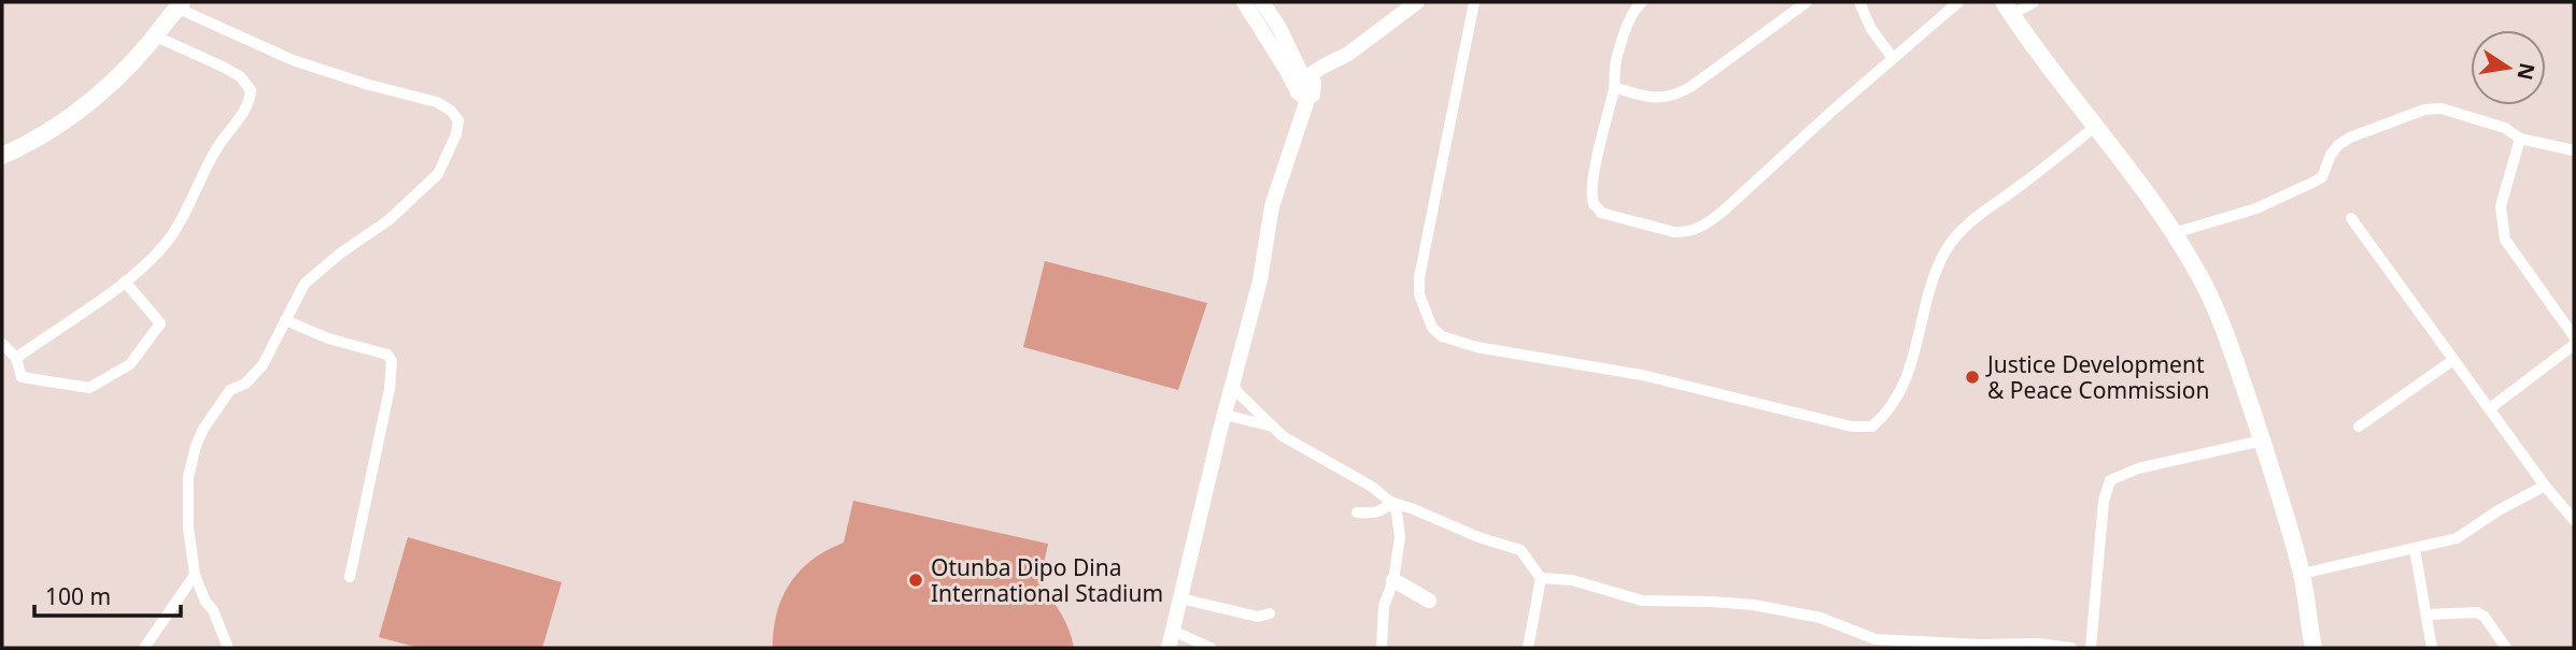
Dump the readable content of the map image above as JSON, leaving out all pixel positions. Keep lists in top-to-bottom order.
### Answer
{
  "places": ["Justice Development & Peace Commission", "Otunba Dipo Dina International Stadium"],
  "scale_bar": "100 m",
  "north": "right"
}
